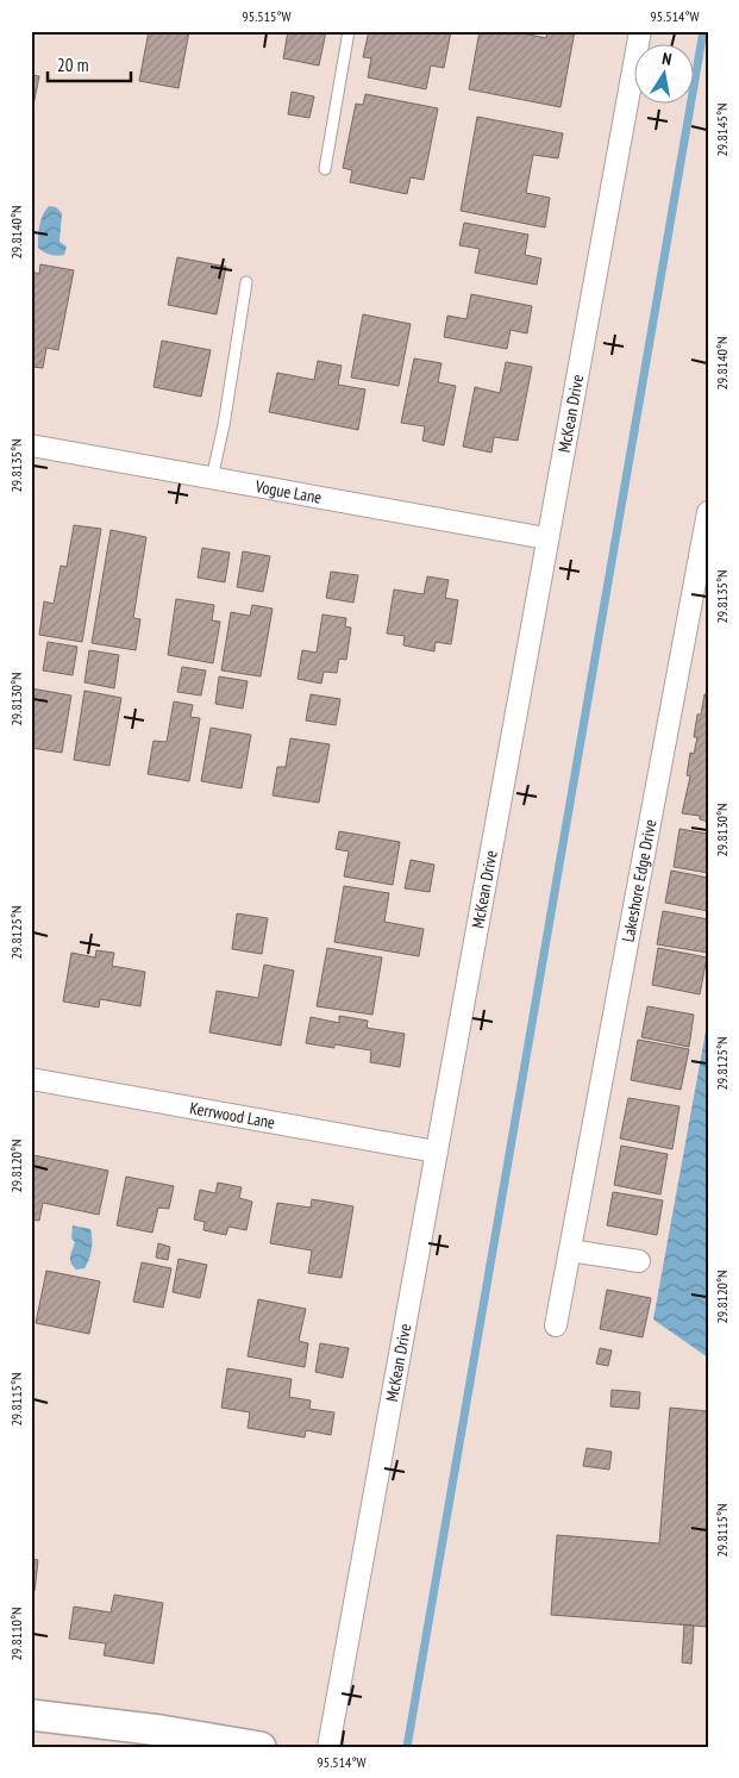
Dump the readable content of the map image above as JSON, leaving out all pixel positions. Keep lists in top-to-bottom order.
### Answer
{
  "streets": {
    "street": [
      "McKean Drive",
      "Vogue Lane",
      "Lakeshore Edge Drive",
      "Kerrwood Lane"
    ]
  },
  "crossings": [
    ["McKean Drive", "Vogue Lane"],
    ["McKean Drive", "Kerrwood Lane"]
  ],
  "scale_bar": "20 m",
  "north": "top",
  "coordinates": [
    "95.515°W",
    "95.514°W",
    "29.8145°N",
    "29.8140°N",
    "29.8135°N",
    "29.8130°N",
    "29.8125°N",
    "29.8120°N",
    "29.8115°N",
    "29.8110°N"
  ]
}
